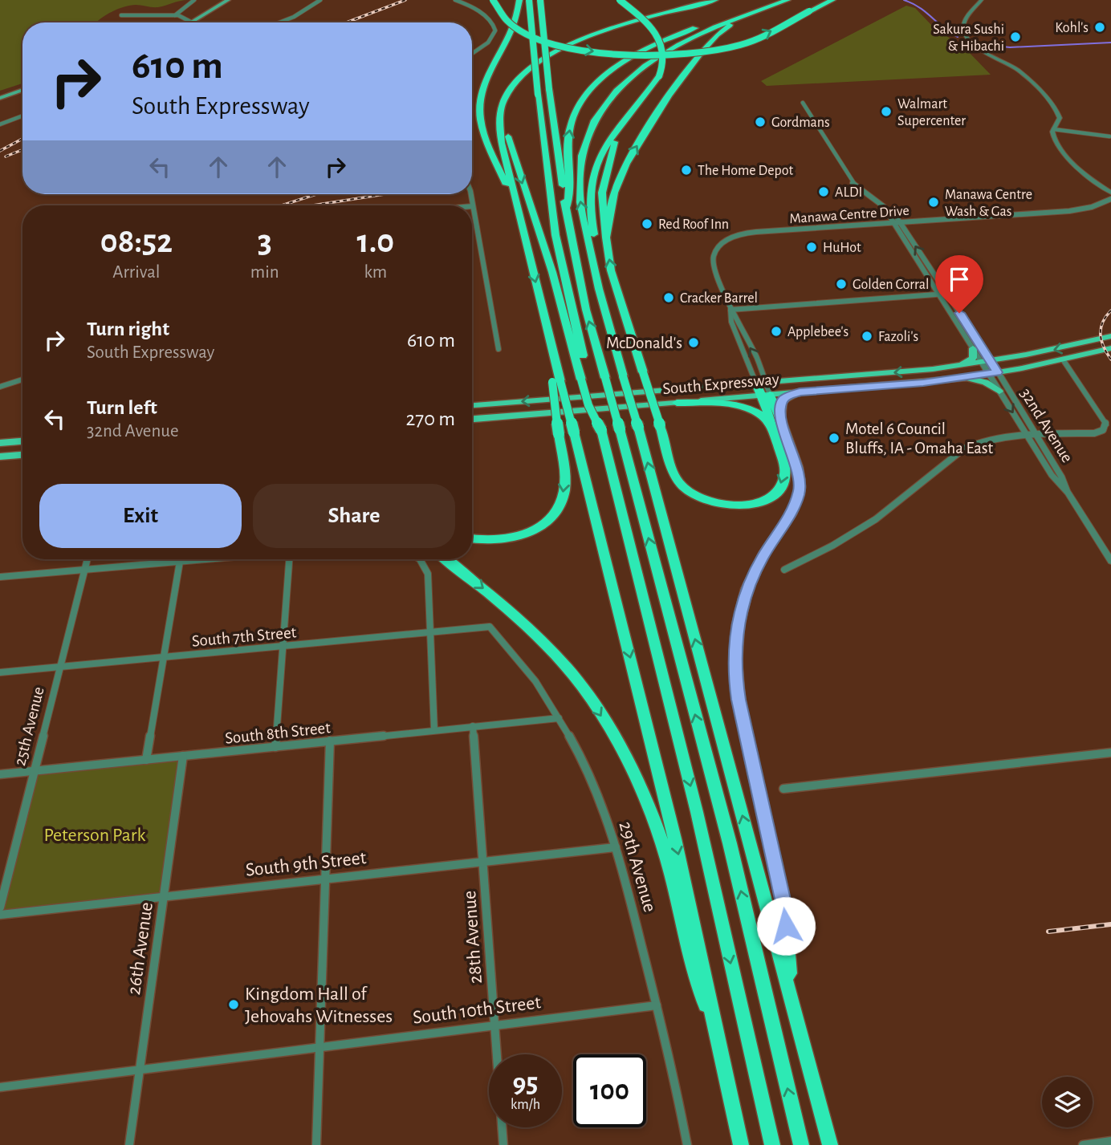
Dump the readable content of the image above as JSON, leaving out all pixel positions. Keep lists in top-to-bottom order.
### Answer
{
  "streets": {
    "main road": ["South Expressway"],
    "street": [
      "Manawa Centre Drive",
      "32nd Avenue",
      "South 7th Street",
      "25th Avenue",
      "South 8th Street",
      "South 9th Street",
      "29th Avenue",
      "28th Avenue",
      "26th Avenue",
      "South 10th Street"
    ]
  },
  "crossings": [
    ["Manawa Centre Drive", "32nd Avenue"],
    ["South Expressway", "32nd Avenue"],
    ["South 7th Street", "25th Avenue"],
    ["South 7th Street", "29th Avenue"],
    ["25th Avenue", "South 8th Street"],
    ["South 8th Street", "29th Avenue"],
    ["South 8th Street", "28th Avenue"],
    ["South 8th Street", "26th Avenue"],
    ["South 9th Street", "29th Avenue"],
    ["South 9th Street", "28th Avenue"],
    ["South 9th Street", "26th Avenue"],
    ["29th Avenue", "South 10th Street"],
    ["28th Avenue", "South 10th Street"],
    ["26th Avenue", "South 10th Street"]
  ],
  "parks": ["Peterson Park"],
  "places": [
    "Kohl's",
    "Sakura Sushi & Hibachi",
    "Walmart Supercenter",
    "Gordmans",
    "The Home Depot",
    "ALDI",
    "Manawa Centre Wash & Gas",
    "Red Roof Inn",
    "HuHot",
    "Golden Corral",
    "Cracker Barrel",
    "Applebee's",
    "Fazoli's",
    "McDonald's",
    "Motel 6 Council Bluffs, IA - Omaha East",
    "Kingdom Hall of Jehovahs Witnesses"
  ],
  "page": {
    "turn": ["610 m", "South Expressway"],
    "eta": [
      "08:52",
      "Arrival",
      "3",
      "min",
      "1.0",
      "km"
    ],
    "list": [
      {
        "name": "Turn right",
        "note": "South Expressway",
        "value": "610 m"
      },
      {
        "name": "Turn left",
        "note": "32nd Avenue",
        "value": "270 m"
      }
    ],
    "buttons": ["Exit", "Share"],
    "speed": "95 km/h",
    "limit": "100"
  }
}
